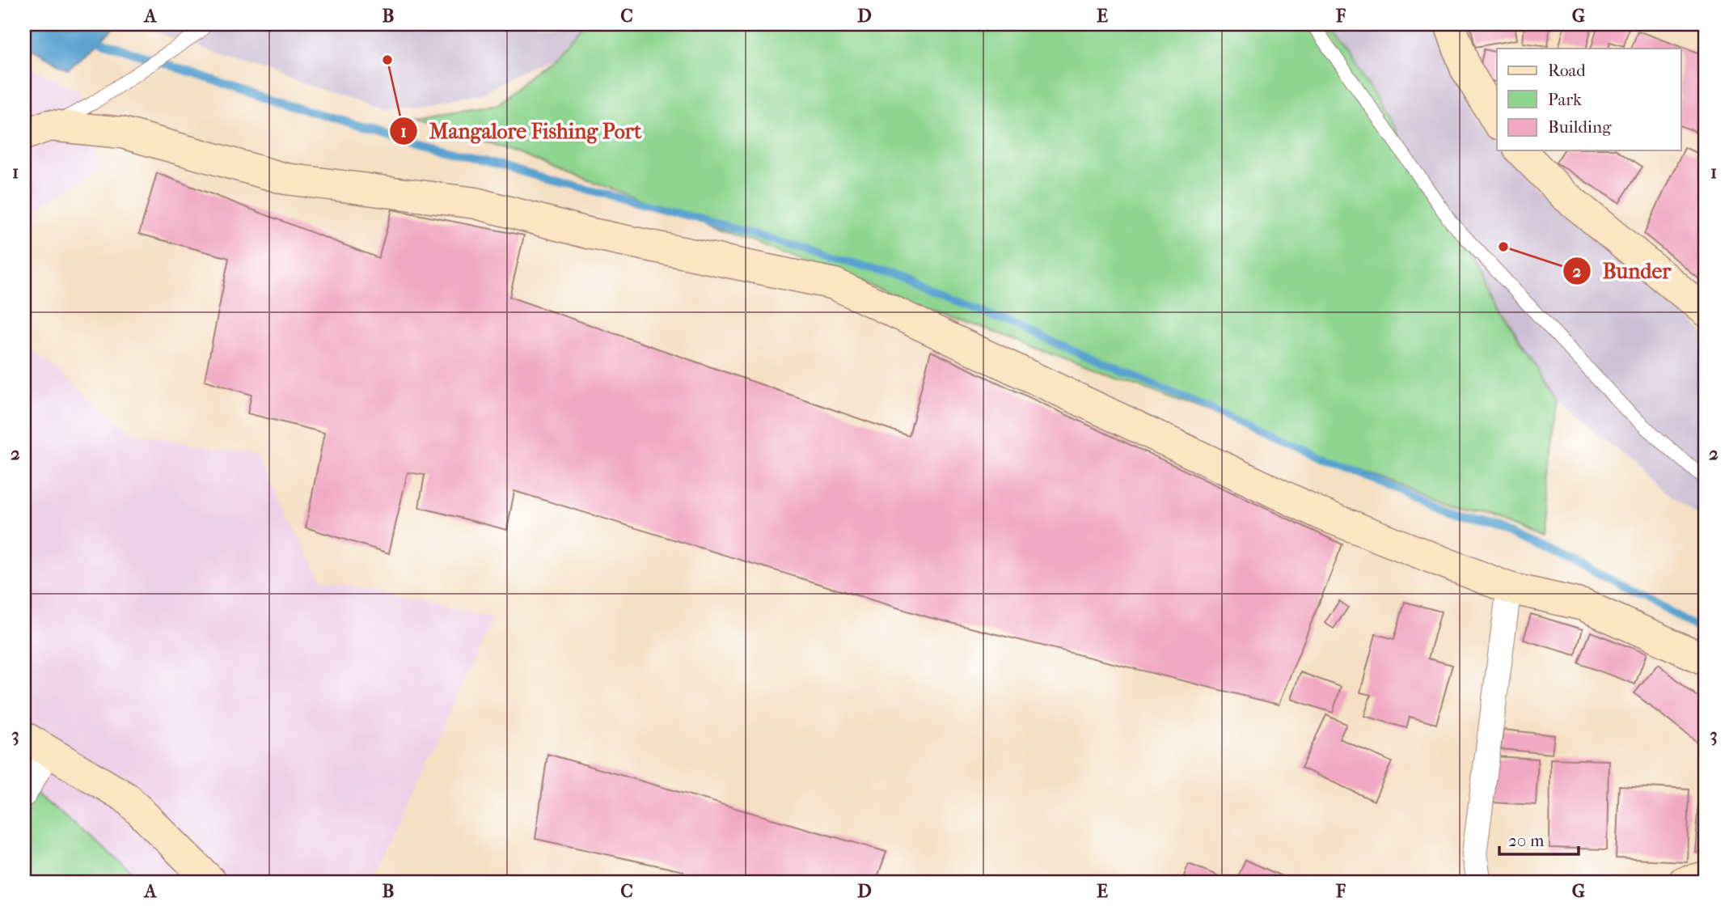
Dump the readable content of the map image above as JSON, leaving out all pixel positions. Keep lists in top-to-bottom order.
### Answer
{
  "places": ["Mangalore Fishing Port", "Bunder"],
  "legend": ["Road", "Park", "Building"],
  "scale_bar": "20 m",
  "grid": {
    "columns": [
      "A",
      "B",
      "C",
      "D",
      "E",
      "F",
      "G"
    ],
    "rows": ["1", "2", "3"]
  }
}
